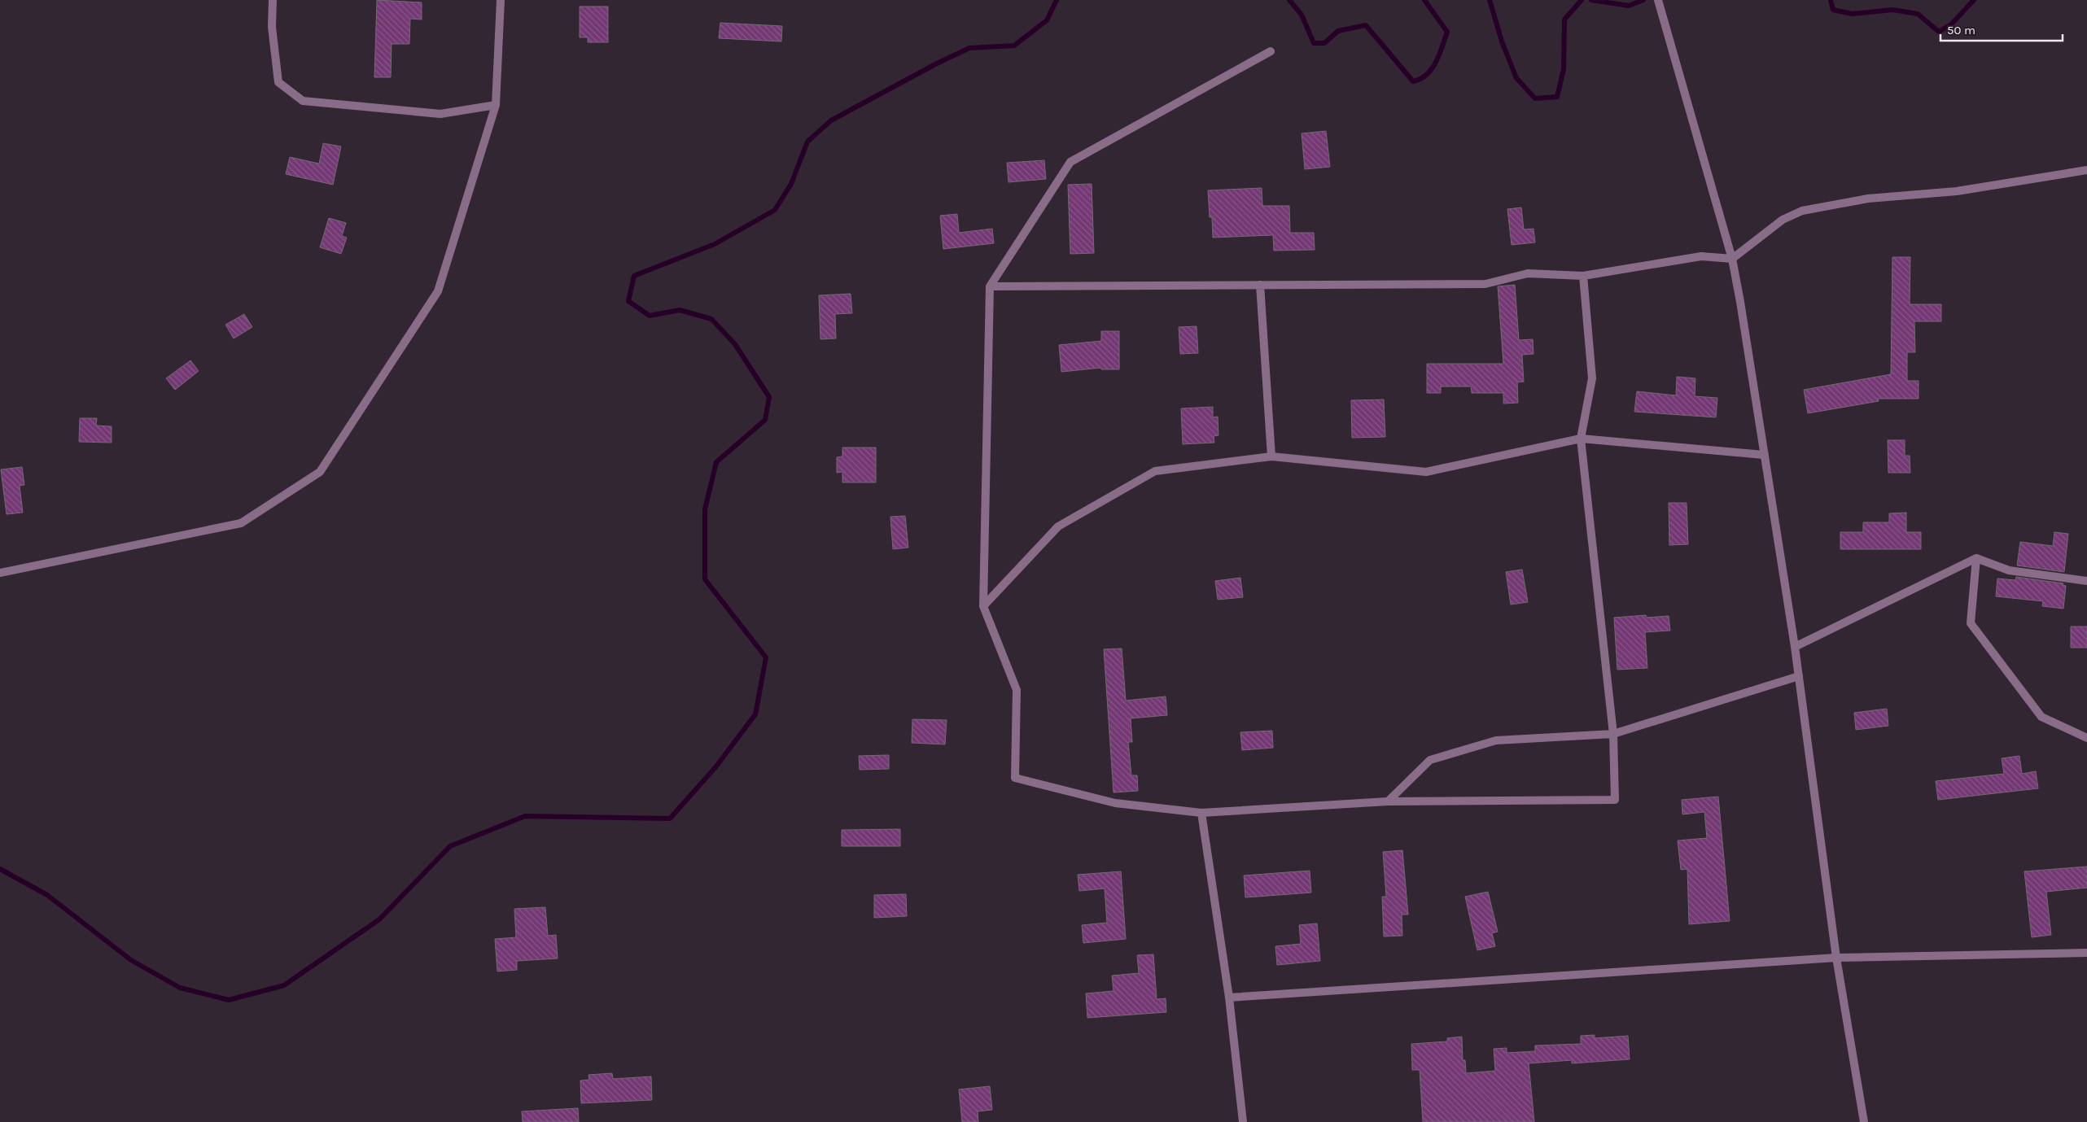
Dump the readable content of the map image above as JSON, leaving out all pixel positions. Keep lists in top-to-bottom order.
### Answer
{
  "scale_bar": "50 m"
}
